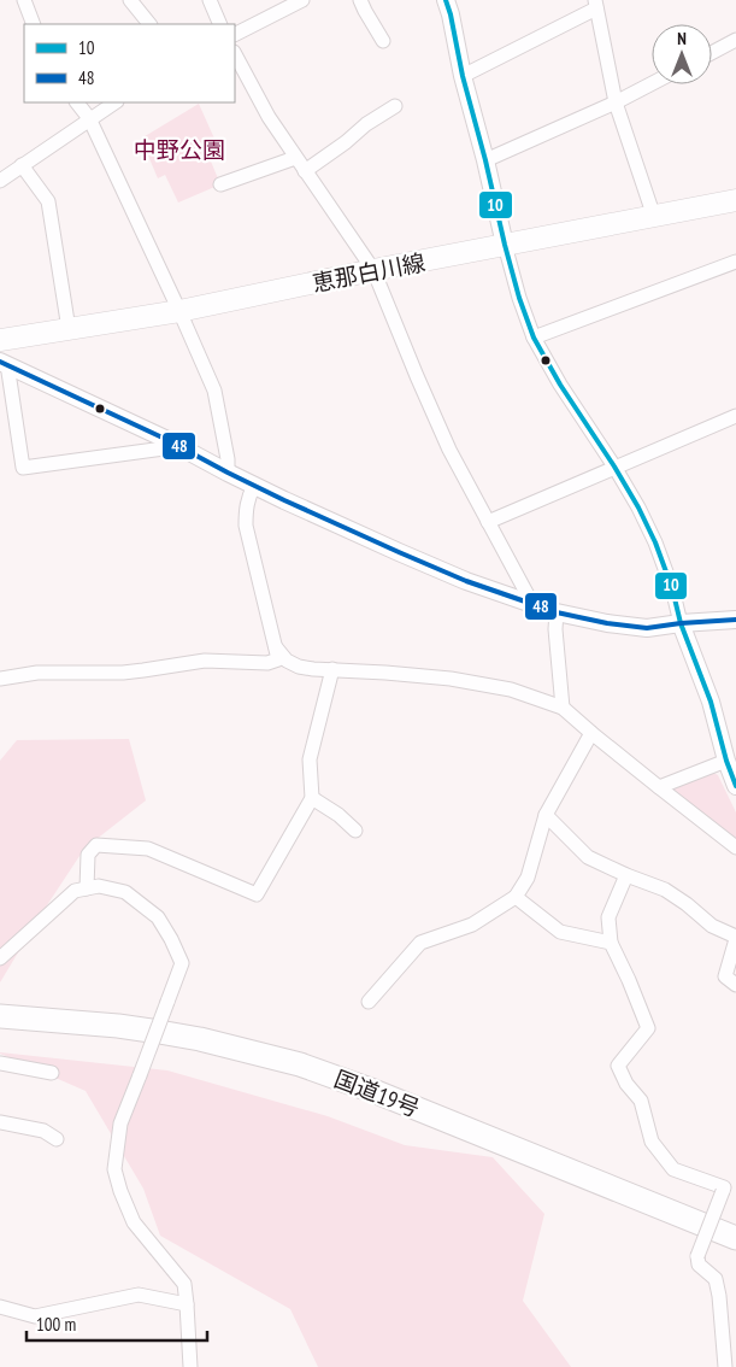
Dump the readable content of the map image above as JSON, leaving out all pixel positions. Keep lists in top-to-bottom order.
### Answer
{
  "streets": {
    "highway": ["国道19号"],
    "main road": ["恵那白川線"]
  },
  "parks": ["中野公園"],
  "lines": ["transit line 10", "transit line 48"],
  "legend": ["10", "48"],
  "scale_bar": "100 m",
  "north": "top"
}
